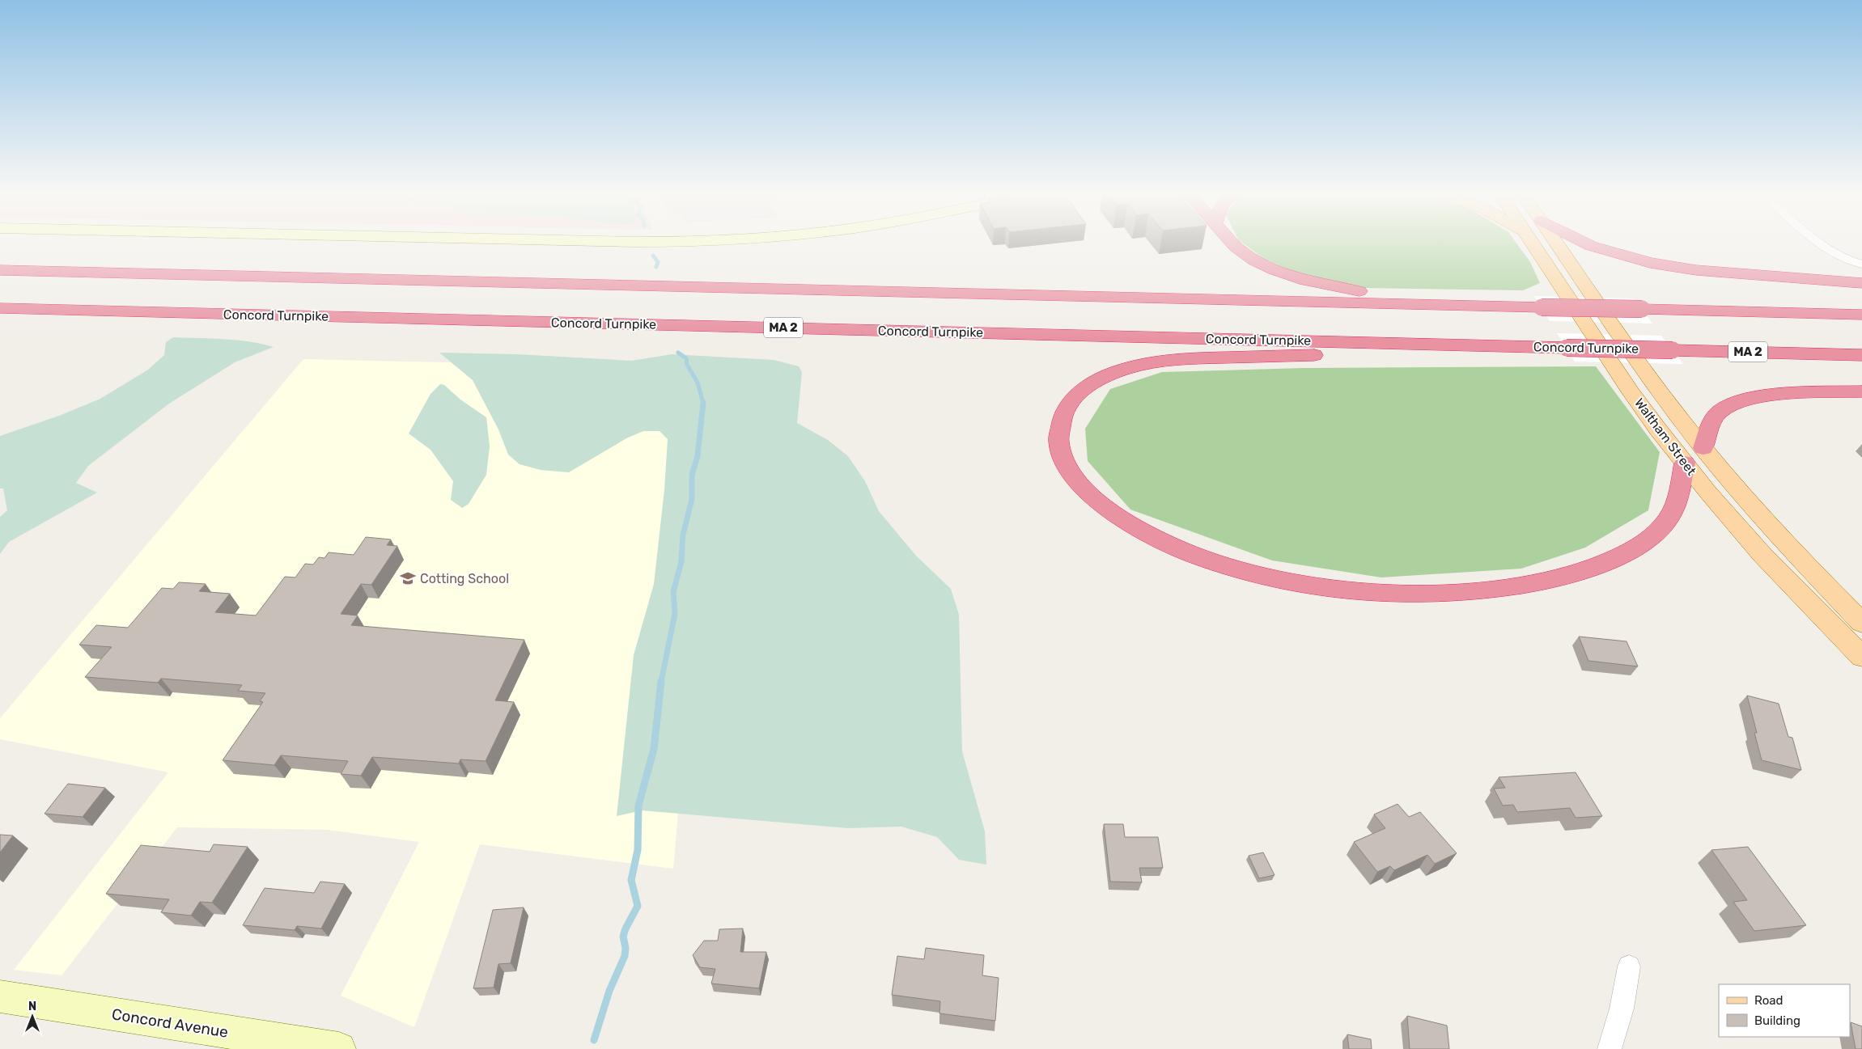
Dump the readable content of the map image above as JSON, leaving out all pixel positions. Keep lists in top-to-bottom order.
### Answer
{
  "streets": {
    "highway": ["Concord Turnpike", "MA 2"],
    "main road": ["Waltham Street"],
    "street": ["Concord Avenue"]
  },
  "places": {
    "school or university": ["Cotting School"]
  },
  "legend": ["Road", "Building"],
  "north": "top"
}
